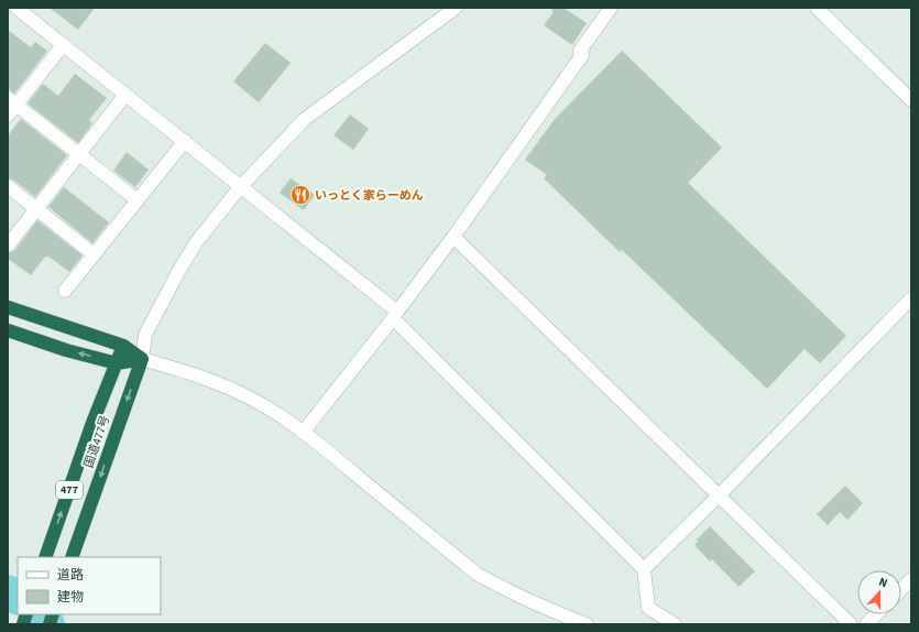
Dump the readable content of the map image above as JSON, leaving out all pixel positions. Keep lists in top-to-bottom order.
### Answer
{
  "streets": {
    "highway": ["国道477号", "477"]
  },
  "places": {
    "restaurant": ["いっとく家らーめん"]
  },
  "legend": ["道路", "建物"],
  "north": "top"
}
